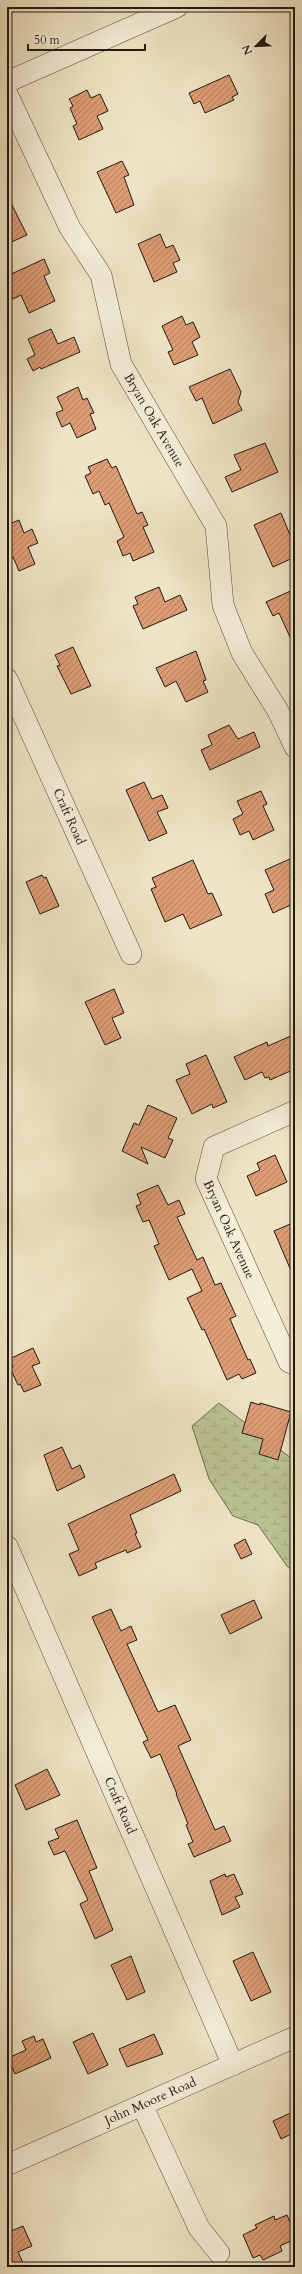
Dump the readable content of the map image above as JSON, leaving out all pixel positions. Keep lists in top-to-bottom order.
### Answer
{
  "streets": {
    "street": ["Bryan Oak Avenue", "Craft Road", "John Moore Road"]
  },
  "crossings": [
    ["Craft Road", "John Moore Road"]
  ],
  "scale_bar": "50 m",
  "north": "bottom left"
}
